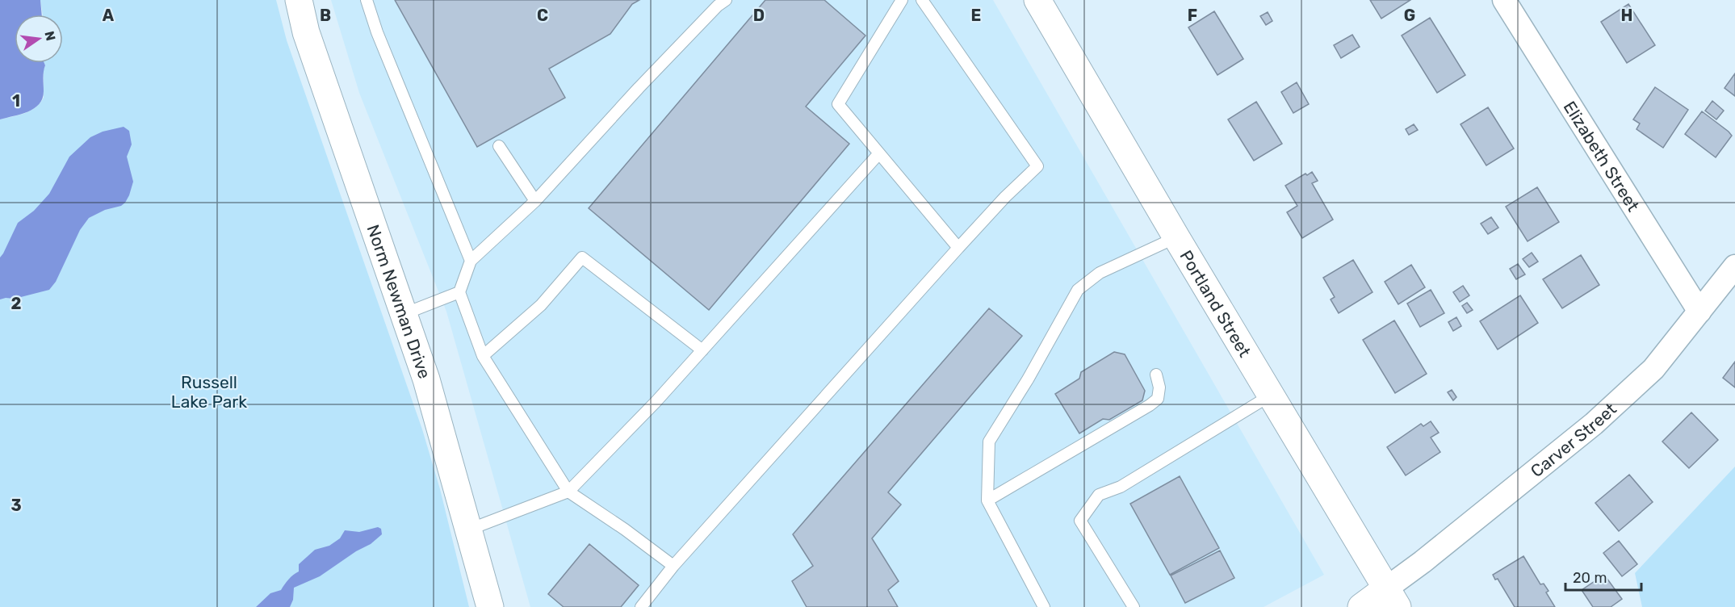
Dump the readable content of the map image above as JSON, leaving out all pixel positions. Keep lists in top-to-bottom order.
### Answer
{
  "streets": {
    "main road": ["Norm Newman Drive", "Portland Street"],
    "street": ["Elizabeth Street", "Carver Street"]
  },
  "crossings": [
    ["Elizabeth Street", "Carver Street"],
    ["Portland Street", "Carver Street"]
  ],
  "parks": ["Russell Lake Park"],
  "scale_bar": "20 m",
  "north": "right",
  "grid": {
    "columns": [
      "A",
      "B",
      "C",
      "D",
      "E",
      "F",
      "G",
      "H"
    ],
    "rows": ["1", "2", "3"]
  }
}
